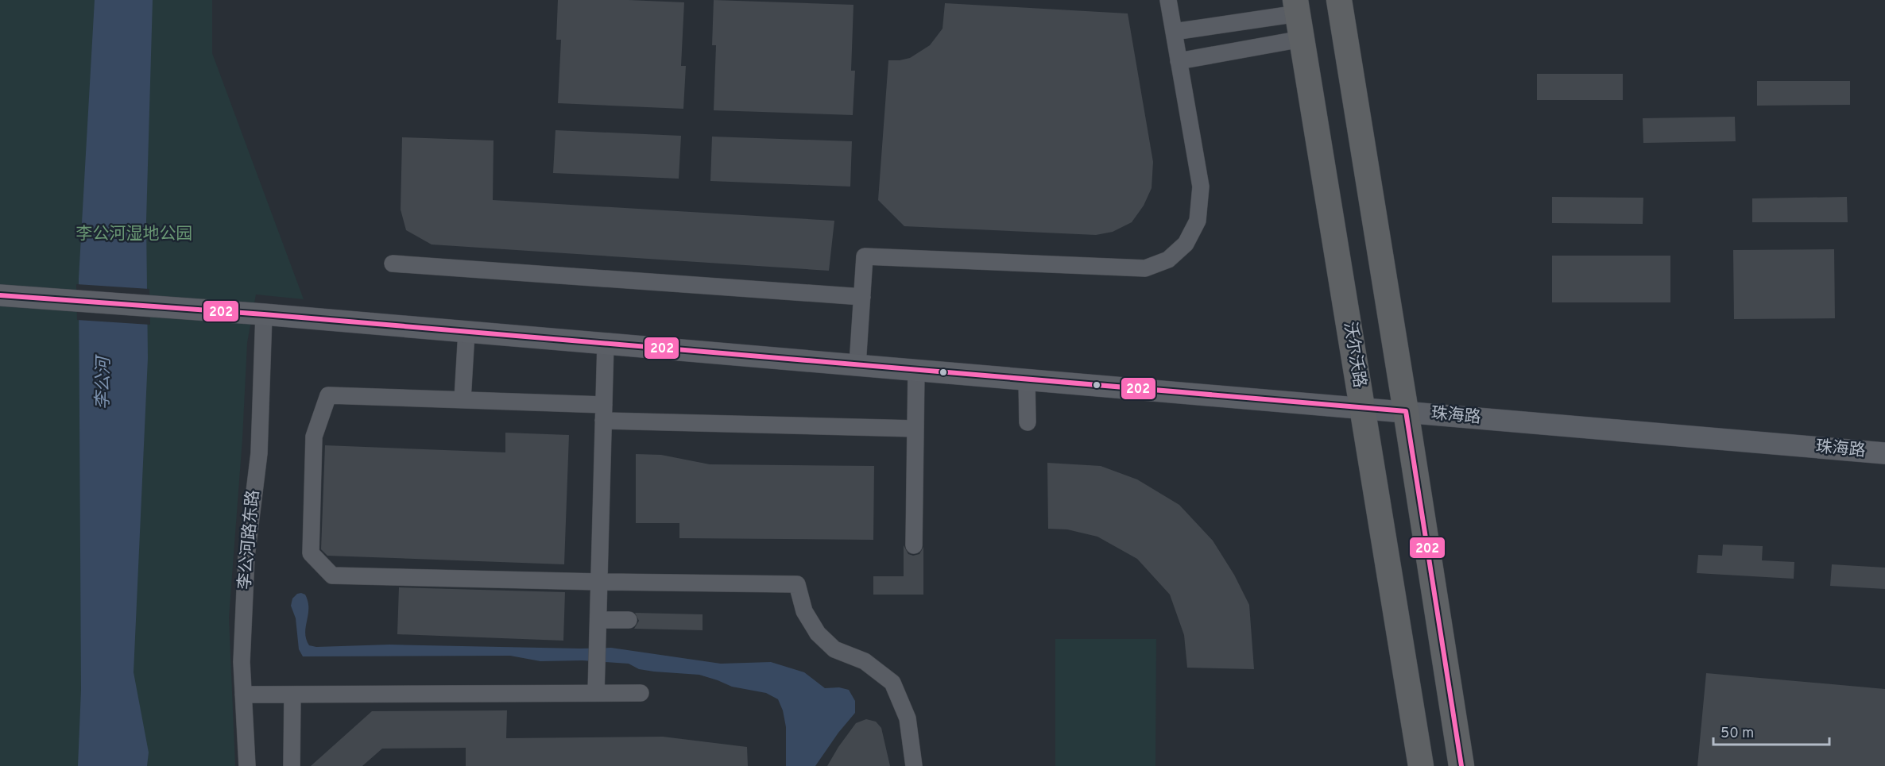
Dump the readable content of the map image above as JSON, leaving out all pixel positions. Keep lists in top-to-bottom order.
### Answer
{
  "streets": {
    "highway": ["沃尔沃路"],
    "main road": ["珠海路"],
    "street": ["李公河路东路"]
  },
  "crossings": [
    ["沃尔沃路", "珠海路"],
    ["珠海路", "李公河路东路"]
  ],
  "water": ["李公河"],
  "parks": ["李公河湿地公园"],
  "lines": ["transit line 202"],
  "scale_bar": "50 m"
}
